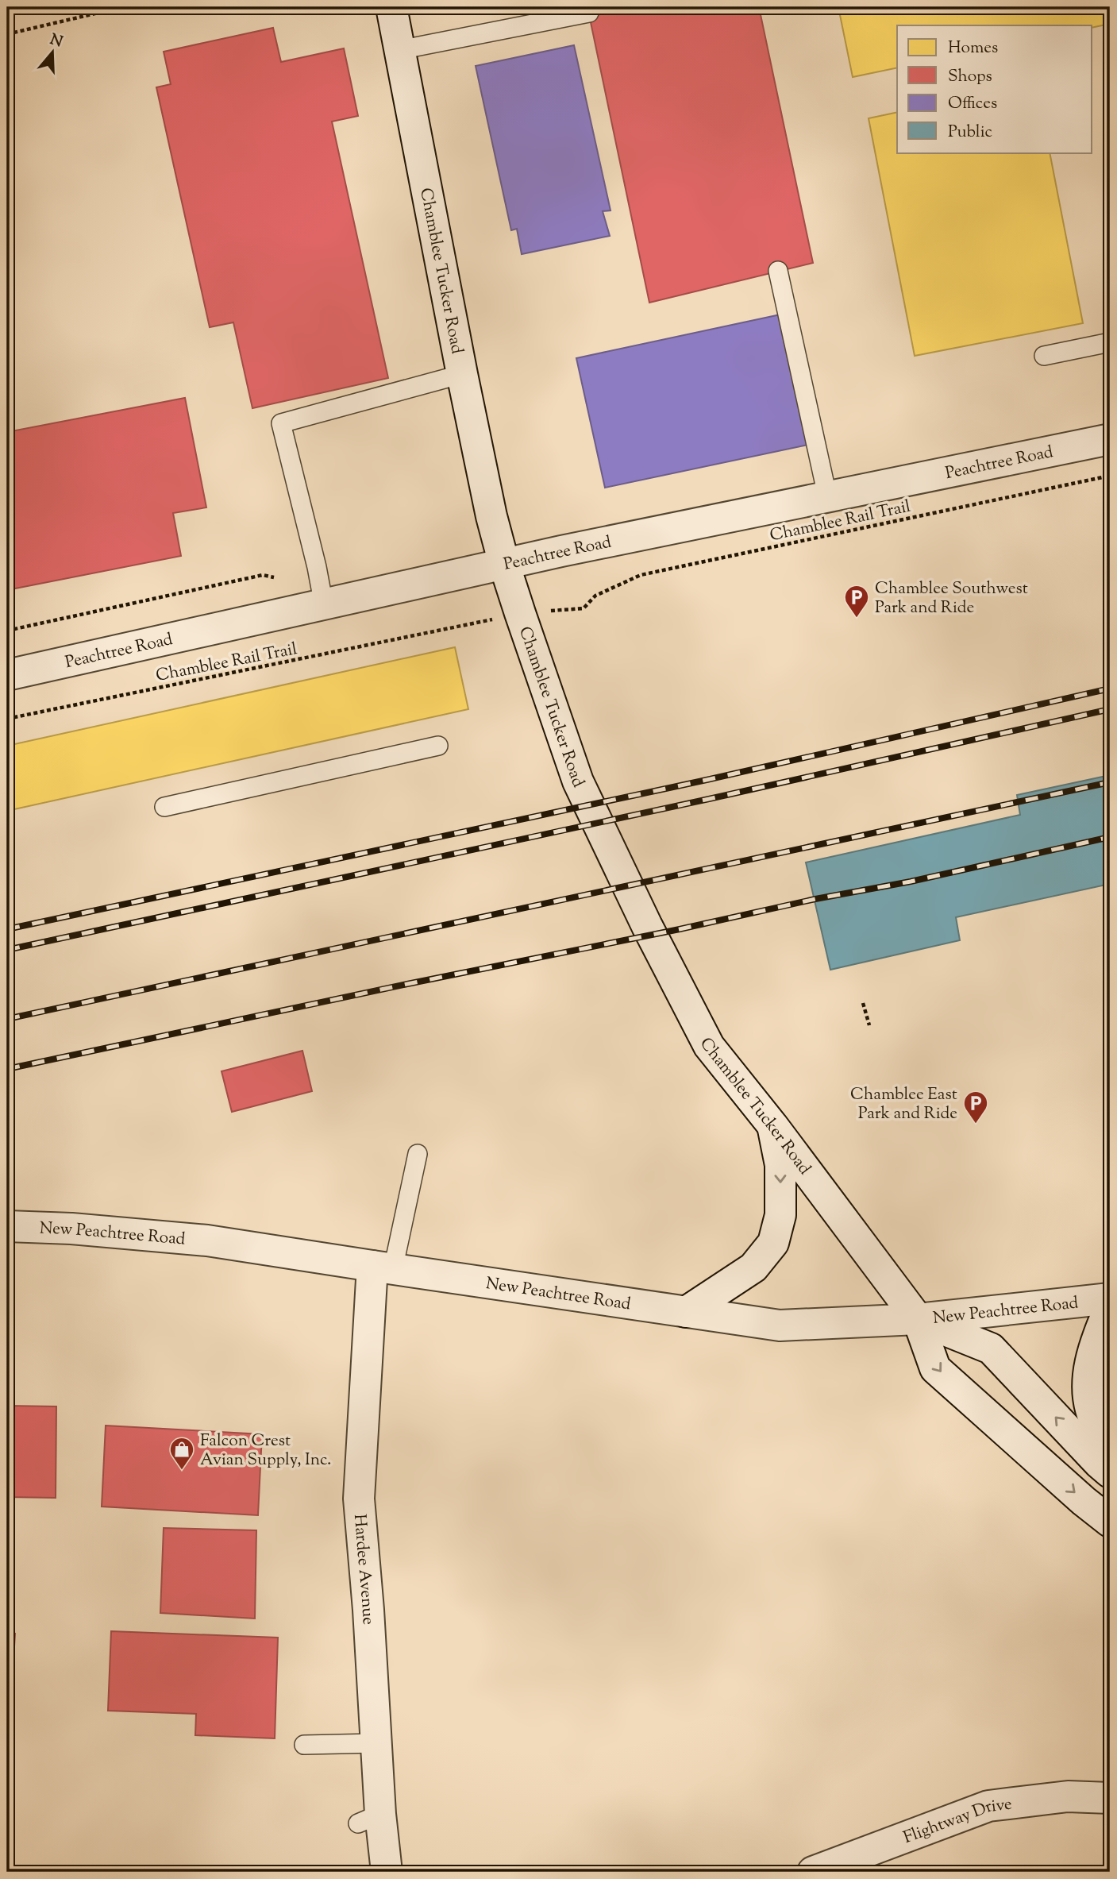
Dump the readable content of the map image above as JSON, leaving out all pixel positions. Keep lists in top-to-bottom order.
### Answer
{
  "streets": {
    "street": [
      "Chamblee Tucker Road",
      "Peachtree Road",
      "New Peachtree Road",
      "Hardee Avenue",
      "Flightway Drive"
    ],
    "path": ["Chamblee Rail Trail"]
  },
  "crossings": [
    ["Chamblee Tucker Road", "Peachtree Road"],
    ["Chamblee Tucker Road", "New Peachtree Road"],
    ["New Peachtree Road", "Hardee Avenue"]
  ],
  "places": {
    "parking": ["Chamblee Southwest Park and Ride", "Chamblee East Park and Ride"],
    "shop": ["Falcon Crest Avian Supply, Inc."]
  },
  "legend": [
    "Homes",
    "Shops",
    "Offices",
    "Public"
  ],
  "north": "top"
}
